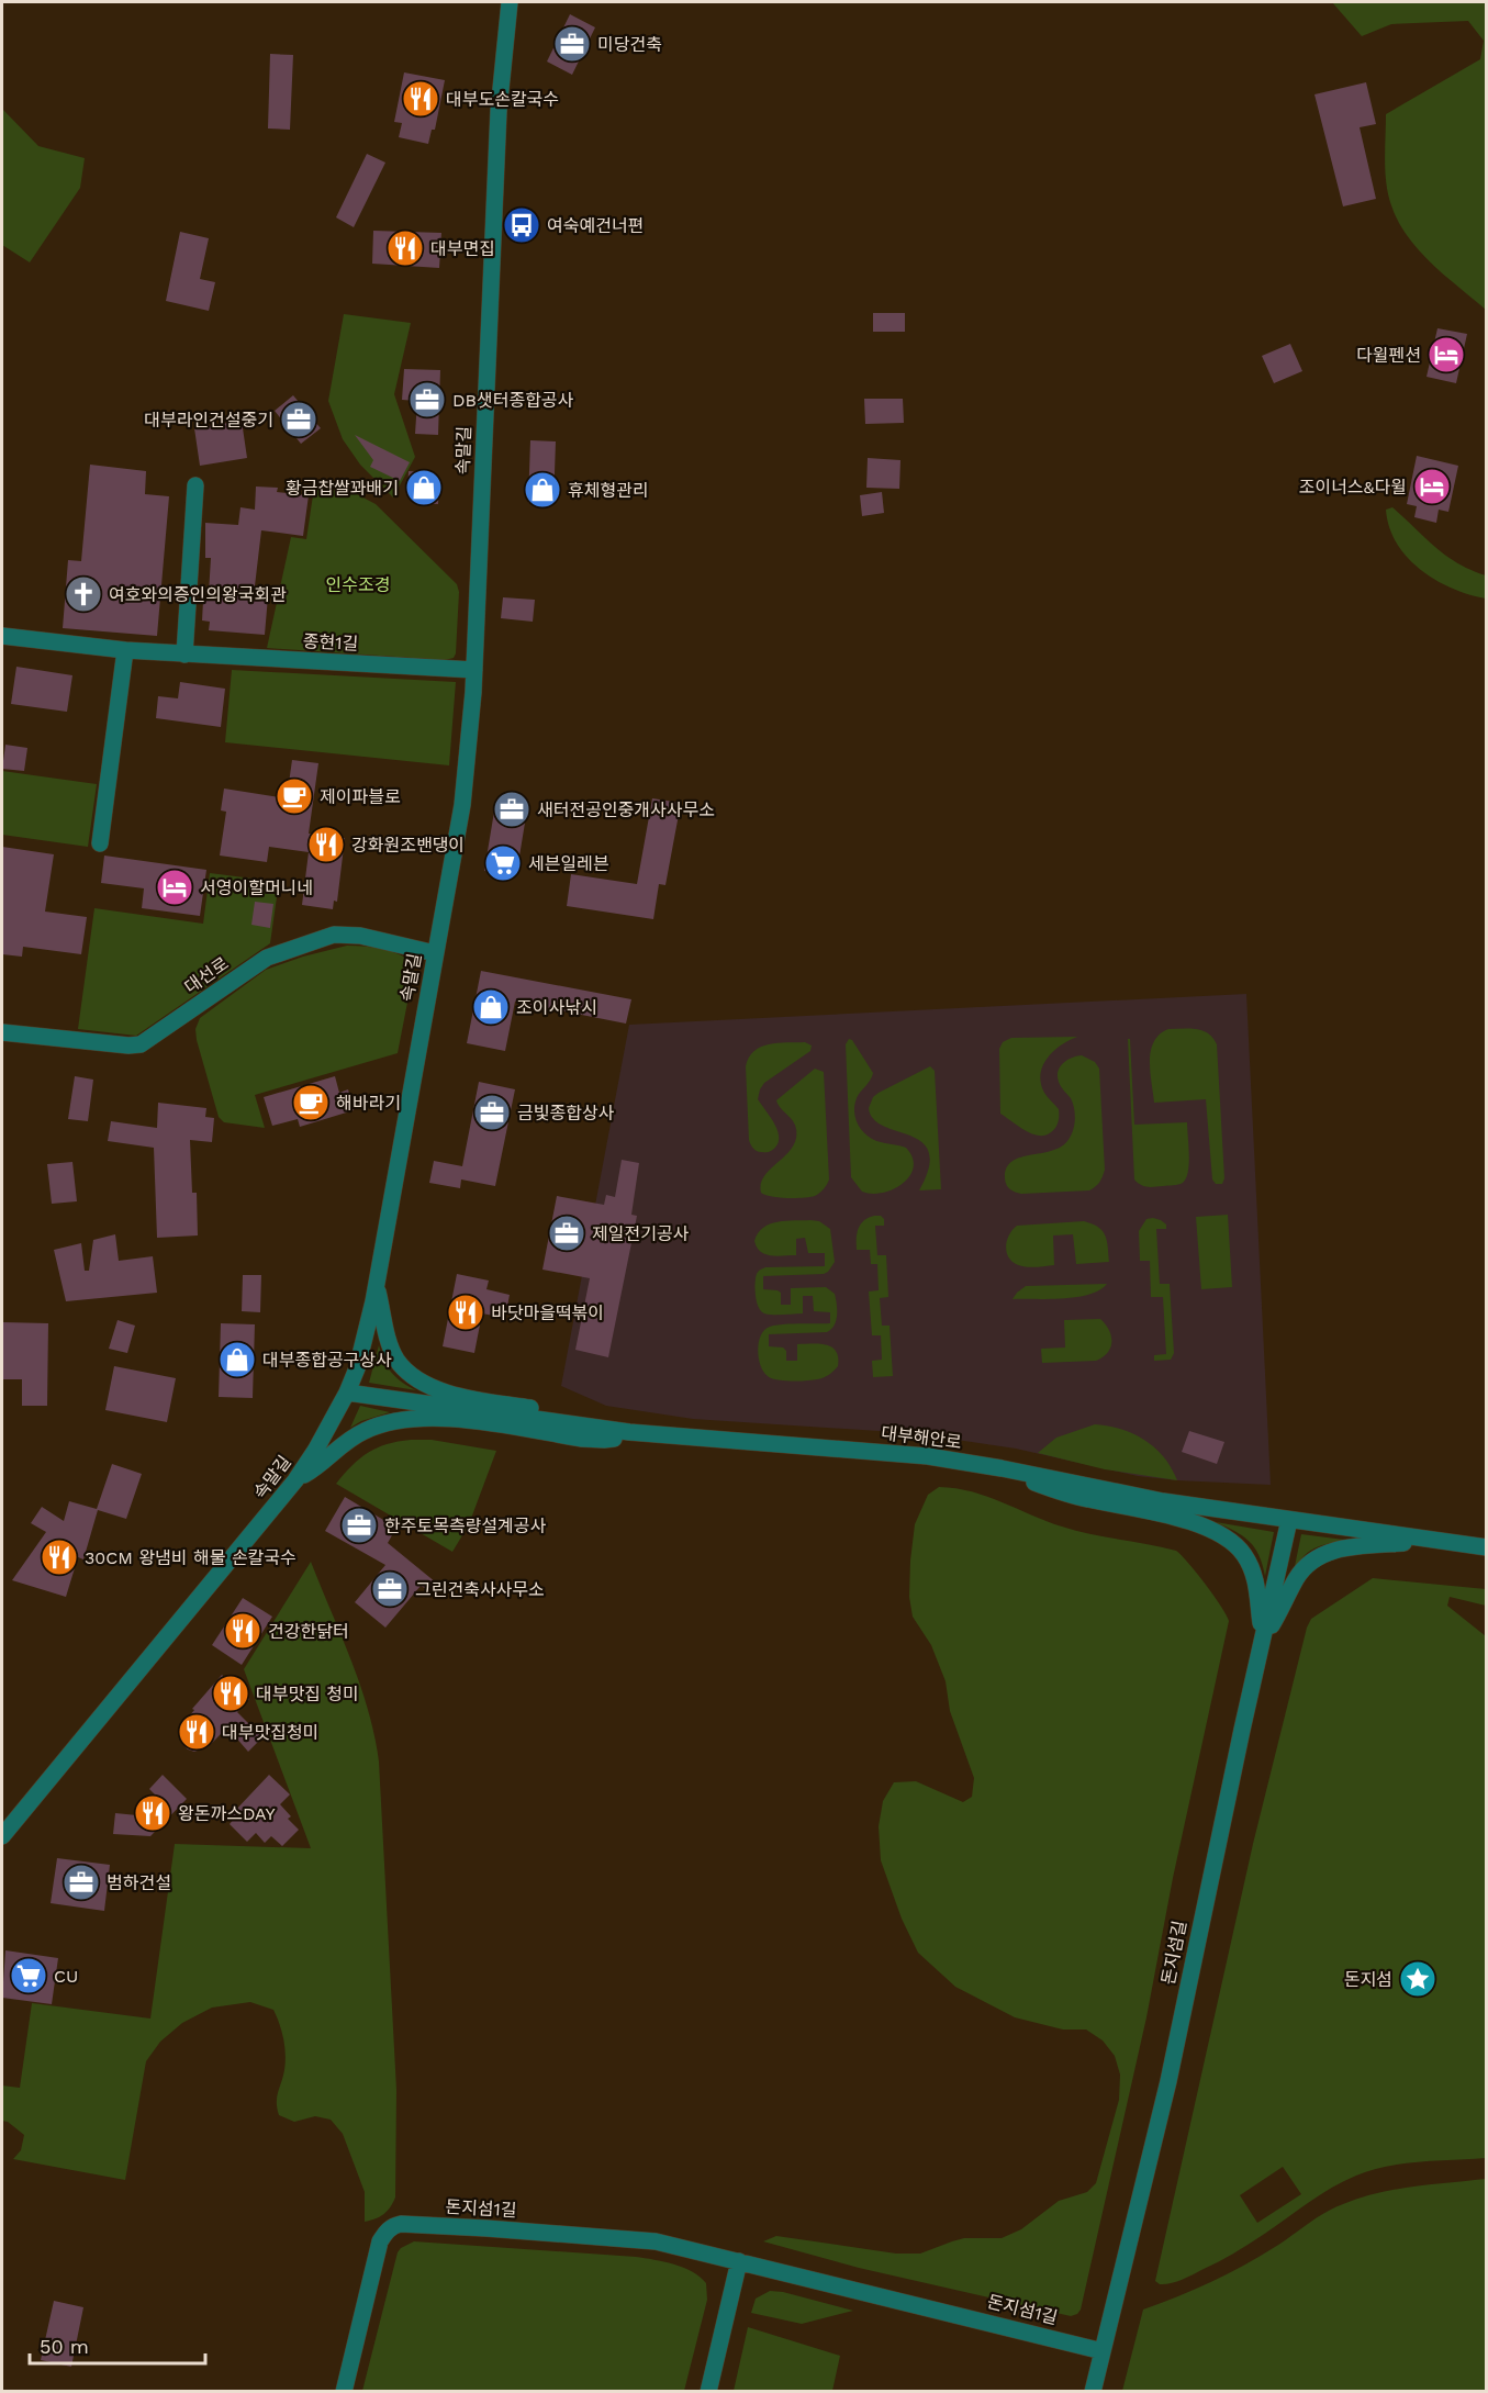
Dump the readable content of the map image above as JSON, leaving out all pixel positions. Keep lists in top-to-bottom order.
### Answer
{
  "streets": {
    "street": [
      "속말길",
      "종현1길",
      "대선로",
      "대부해안로",
      "돈지섬길",
      "돈지섬1길"
    ]
  },
  "crossings": [
    ["속말길", "종현1길"],
    ["속말길", "대선로"],
    ["속말길", "대부해안로"],
    ["대부해안로", "돈지섬길"],
    ["돈지섬길", "돈지섬1길"]
  ],
  "parks": ["인수조경"],
  "places": {
    "office": [
      "미당건축",
      "DB샛터종합공사",
      "대부라인건설중기",
      "새터전공인중개사사무소",
      "금빛종합상사",
      "제일전기공사",
      "한주토목측량설계공사",
      "그린건축사사무소",
      "범하건설"
    ],
    "restaurant": [
      "대부도손칼국수",
      "대부면집",
      "강화원조밴댕이",
      "바닷마을떡볶이",
      "30CM 왕냄비 해물 손칼국수",
      "건강한닭터",
      "대부맛집 청미",
      "대부맛집청미",
      "왕돈까스DAY"
    ],
    "bus stop": ["여숙예건너편"],
    "hotel": ["다윌펜션", "조이너스&다윌", "서영이할머니네"],
    "shop": [
      "황금찹쌀꽈배기",
      "휴체형관리",
      "조이사낚시",
      "대부종합공구상사"
    ],
    "church": ["여호와의증인의왕국회관"],
    "cafe": ["제이파블로", "해바라기"],
    "supermarket": ["세븐일레븐", "CU"],
    "place": ["돈지섬"]
  },
  "scale_bar": "50 m"
}
